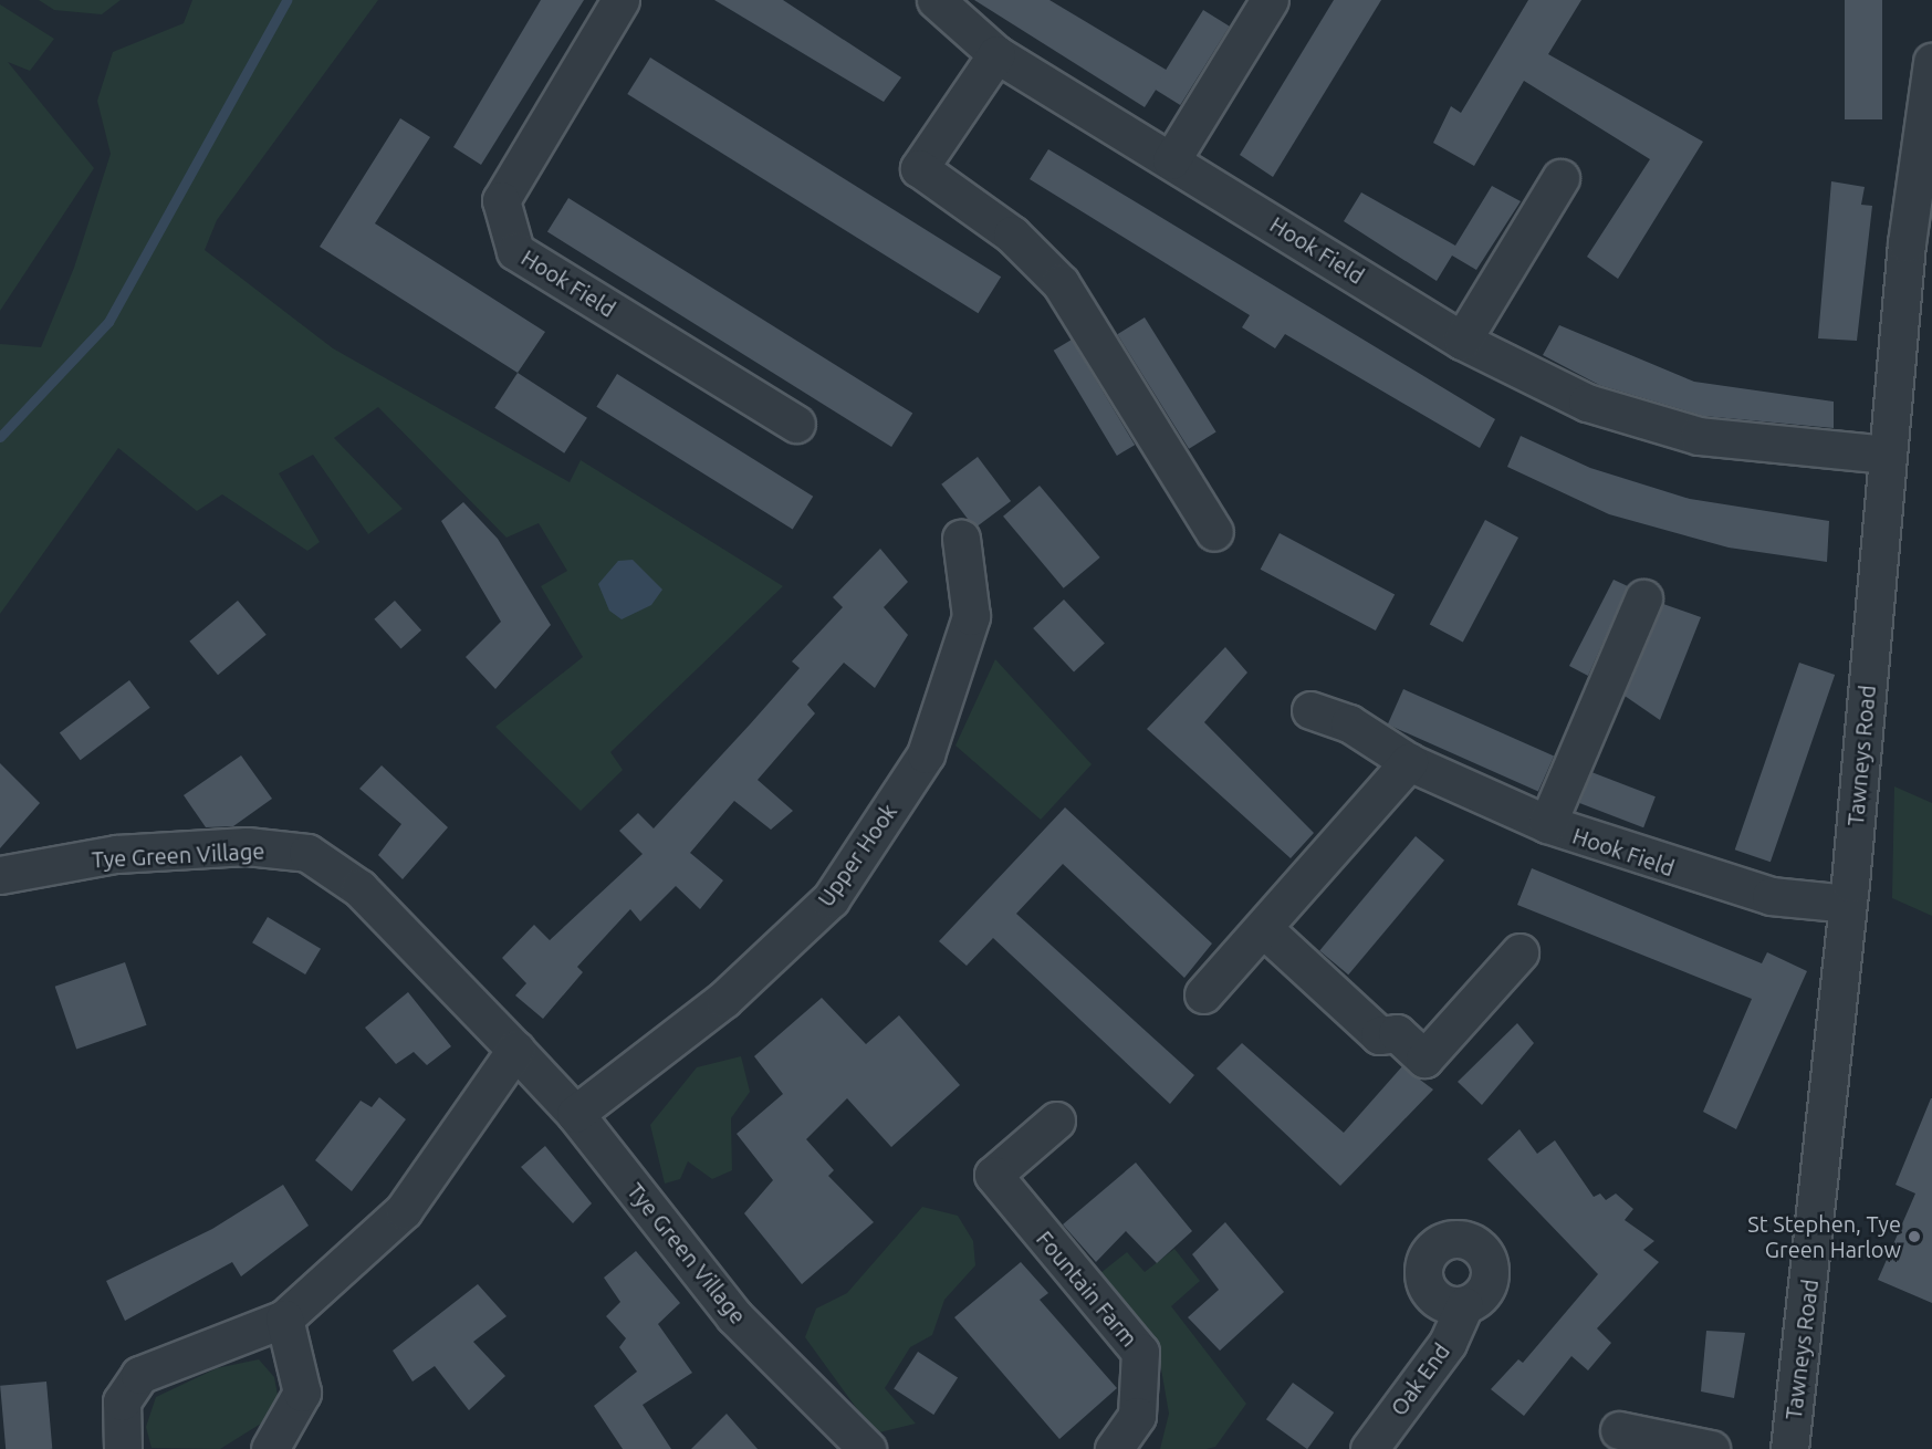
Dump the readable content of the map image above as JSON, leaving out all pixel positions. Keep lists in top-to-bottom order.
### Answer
{
  "streets": {
    "street": [
      "Hook Field",
      "Tawneys Road",
      "Tye Green Village",
      "Upper Hook",
      "Fountain Farm",
      "Oak End"
    ]
  },
  "crossings": [
    ["Hook Field", "Tawneys Road"],
    ["Tye Green Village", "Upper Hook"]
  ],
  "places": ["St Stephen, Tye Green Harlow"]
}
